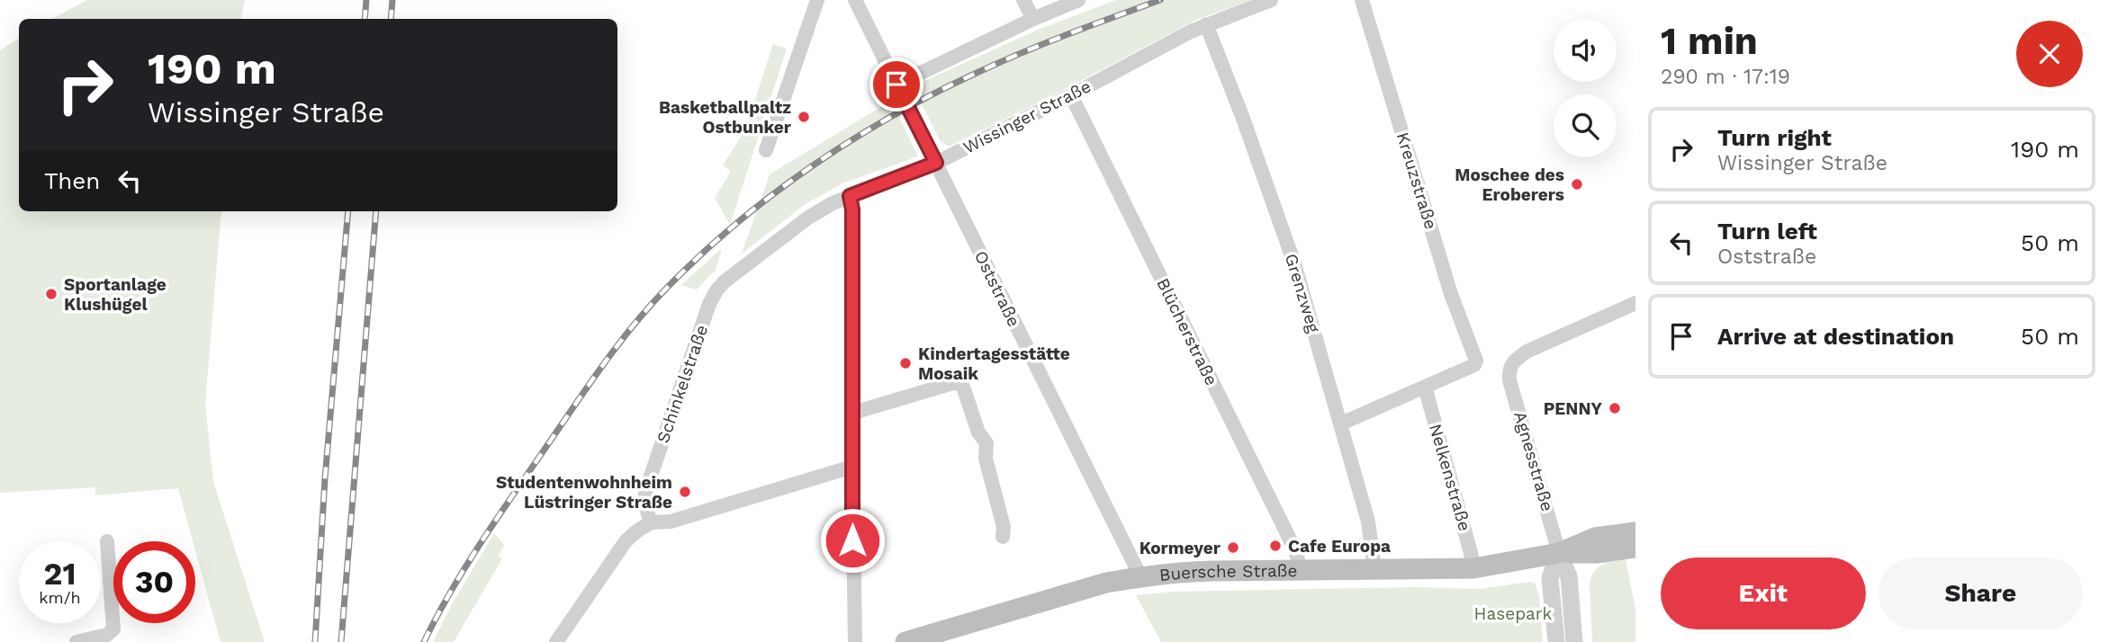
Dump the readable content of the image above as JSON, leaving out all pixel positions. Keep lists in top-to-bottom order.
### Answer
{
  "streets": {
    "main road": ["Buersche Straße"],
    "street": [
      "Wissinger Straße",
      "Kreuzstraße",
      "Oststraße",
      "Grenzweg",
      "Blücherstraße",
      "Schinkelstraße",
      "Agnesstraße",
      "Nelkenstraße"
    ]
  },
  "crossings": [
    ["Wissinger Straße", "Oststraße"],
    ["Wissinger Straße", "Grenzweg"],
    ["Wissinger Straße", "Blücherstraße"],
    ["Wissinger Straße", "Schinkelstraße"],
    ["Kreuzstraße", "Nelkenstraße"],
    ["Oststraße", "Buersche Straße"],
    ["Grenzweg", "Buersche Straße"],
    ["Blücherstraße", "Buersche Straße"],
    ["Agnesstraße", "Buersche Straße"],
    ["Nelkenstraße", "Buersche Straße"]
  ],
  "parks": ["Hasepark"],
  "places": [
    "Basketballpaltz Ostbunker",
    "Moschee des Eroberers",
    "Sportanlage Klushügel",
    "Kindertagesstätte Mosaik",
    "PENNY",
    "Studentenwohnheim Lüstringer Straße",
    "Cafe Europa",
    "Kormeyer"
  ],
  "page": {
    "heading": ["1 min", "290 m · 17:19"],
    "turn": ["190 m", "Wissinger Straße"],
    "list": [
      {
        "name": "Turn right",
        "note": "Wissinger Straße",
        "value": "190 m"
      },
      {
        "name": "Turn left",
        "note": "Oststraße",
        "value": "50 m"
      },
      {
        "name": "Arrive at destination",
        "value": "50 m"
      }
    ],
    "then": "Then",
    "speed": "21 km/h",
    "limit": "30",
    "buttons": ["Exit", "Share"]
  }
}
